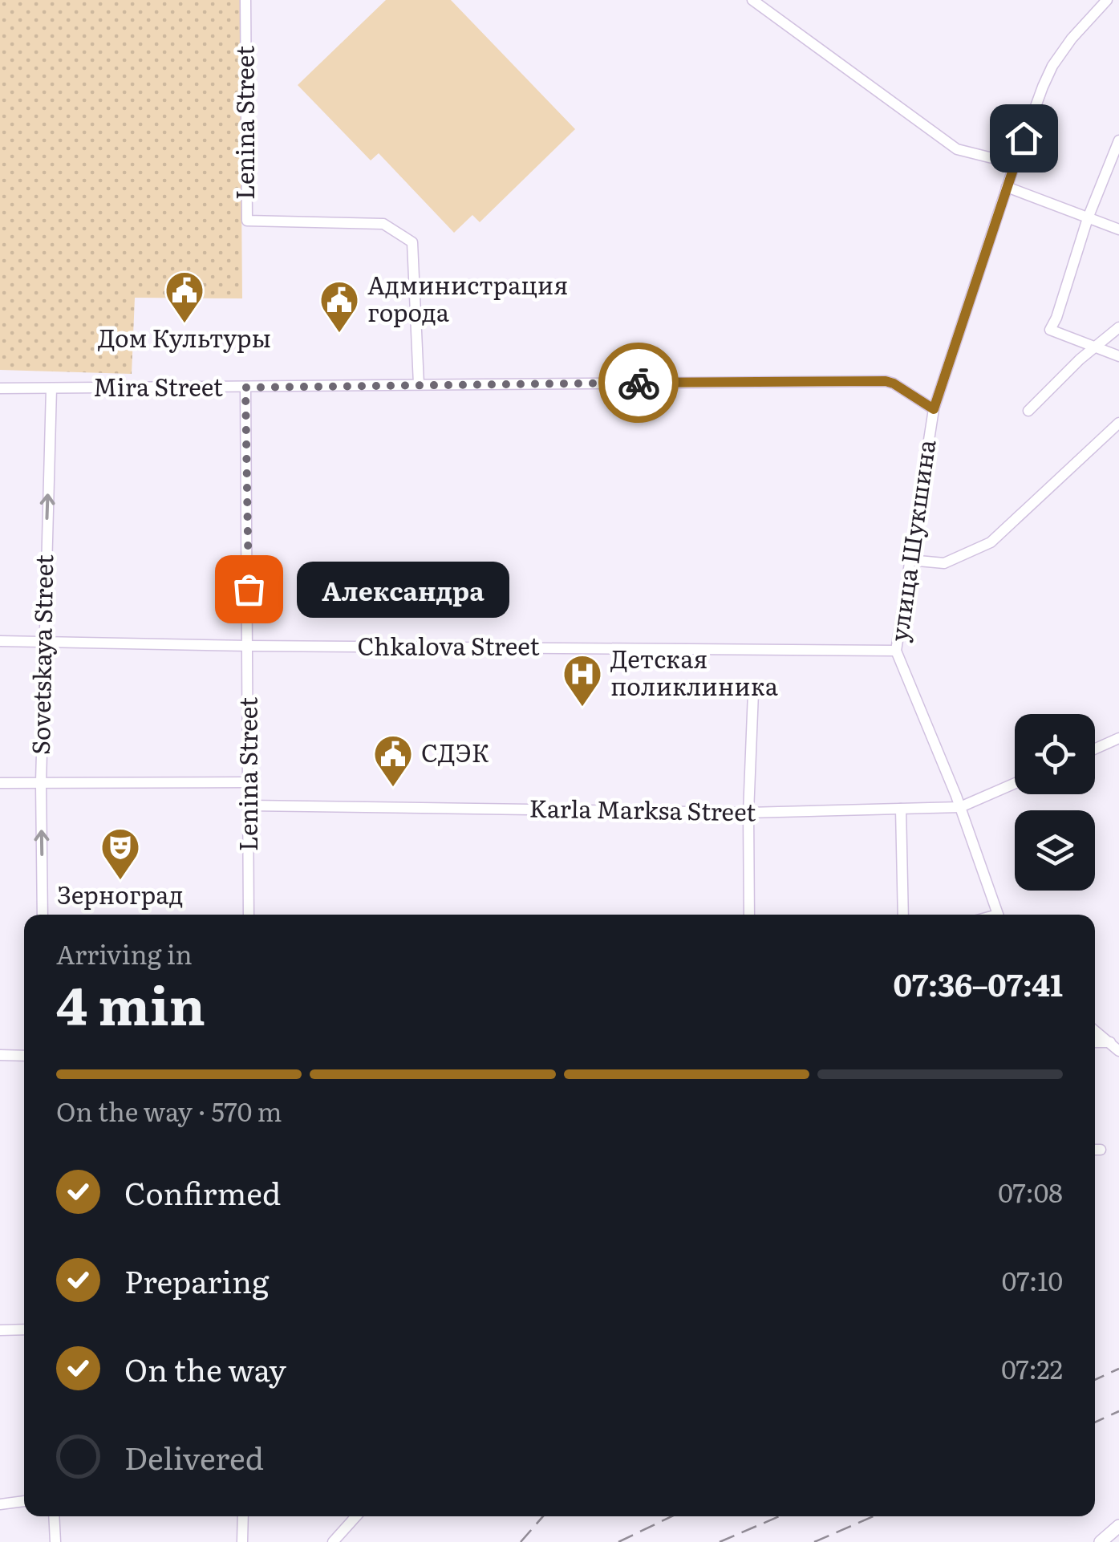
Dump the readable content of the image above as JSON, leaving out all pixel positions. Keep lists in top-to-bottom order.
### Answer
{
  "streets": {
    "street": [
      "Lenina Street",
      "Mira Street",
      "улица Шукшина",
      "Chkalova Street",
      "Sovetskaya Street",
      "Karla Marksa Street"
    ]
  },
  "crossings": [
    ["Lenina Street", "Mira Street"],
    ["Lenina Street", "Chkalova Street"],
    ["Lenina Street", "Karla Marksa Street"],
    ["Mira Street", "улица Шукшина"],
    ["Mira Street", "Sovetskaya Street"],
    ["улица Шукшина", "Chkalova Street"],
    ["улица Шукшина", "Karla Marksa Street"],
    ["Chkalova Street", "Sovetskaya Street"]
  ],
  "one_way": ["Sovetskaya Street"],
  "places": {
    "public building": ["Дом Культуры", "Администрация города", "СДЭК"],
    "other": ["Александра"],
    "hospital": ["Детская поликлиника"],
    "theatre": ["Зерноград"]
  },
  "page": {
    "bubble": "Александра",
    "heading": ["4 min", "Arriving in", "07:36–07:41"],
    "bar": "On the way · 570 m",
    "list": [
      ["Confirmed", "07:08"],
      ["Preparing", "07:10"],
      ["On the way", "07:22"],
      "Delivered"
    ]
  }
}
